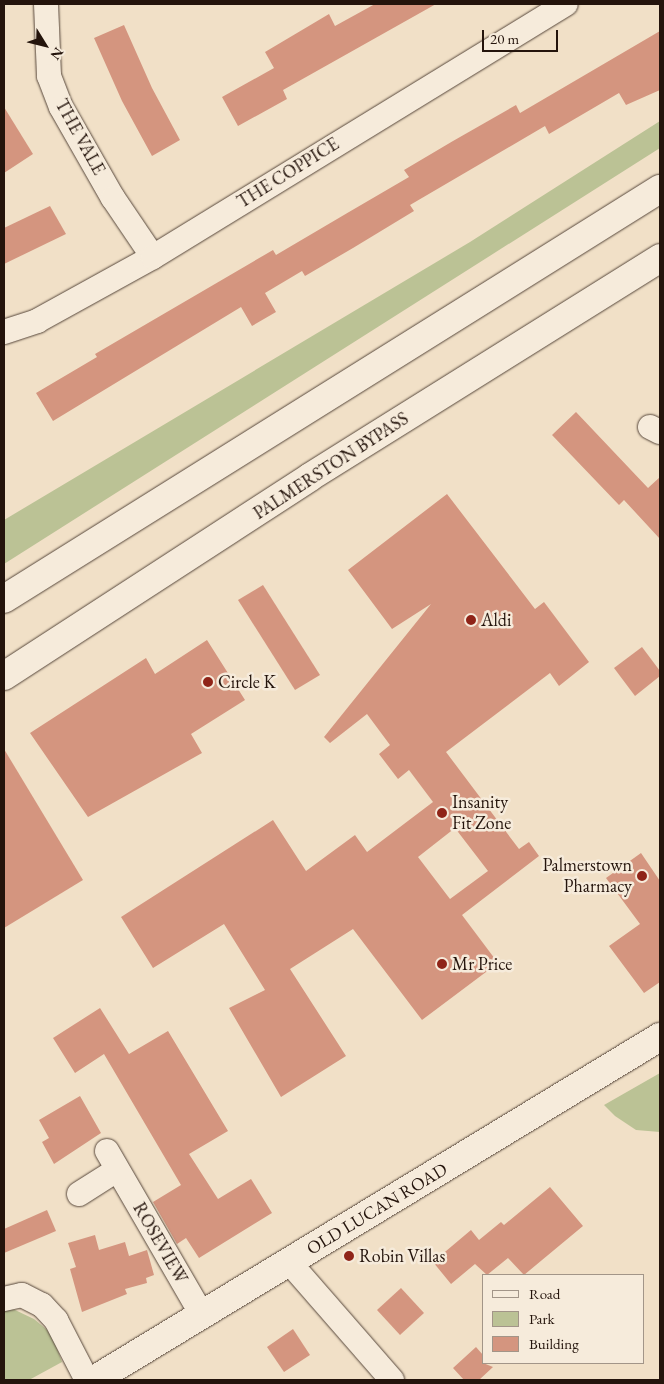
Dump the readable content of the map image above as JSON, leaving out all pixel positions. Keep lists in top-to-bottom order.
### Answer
{
  "streets": {
    "main road": ["PALMERSTON BYPASS", "OLD LUCAN ROAD"],
    "street": ["THE VALE", "THE COPPICE", "ROSEVIEW"]
  },
  "crossings": [
    ["THE VALE", "THE COPPICE"],
    ["OLD LUCAN ROAD", "ROSEVIEW"]
  ],
  "places": [
    "Aldi",
    "Circle K",
    "Insanity Fit Zone",
    "Palmerstown Pharmacy",
    "Mr Price",
    "Robin Villas"
  ],
  "legend": ["Road", "Park", "Building"],
  "scale_bar": "20 m",
  "north": "bottom right"
}
